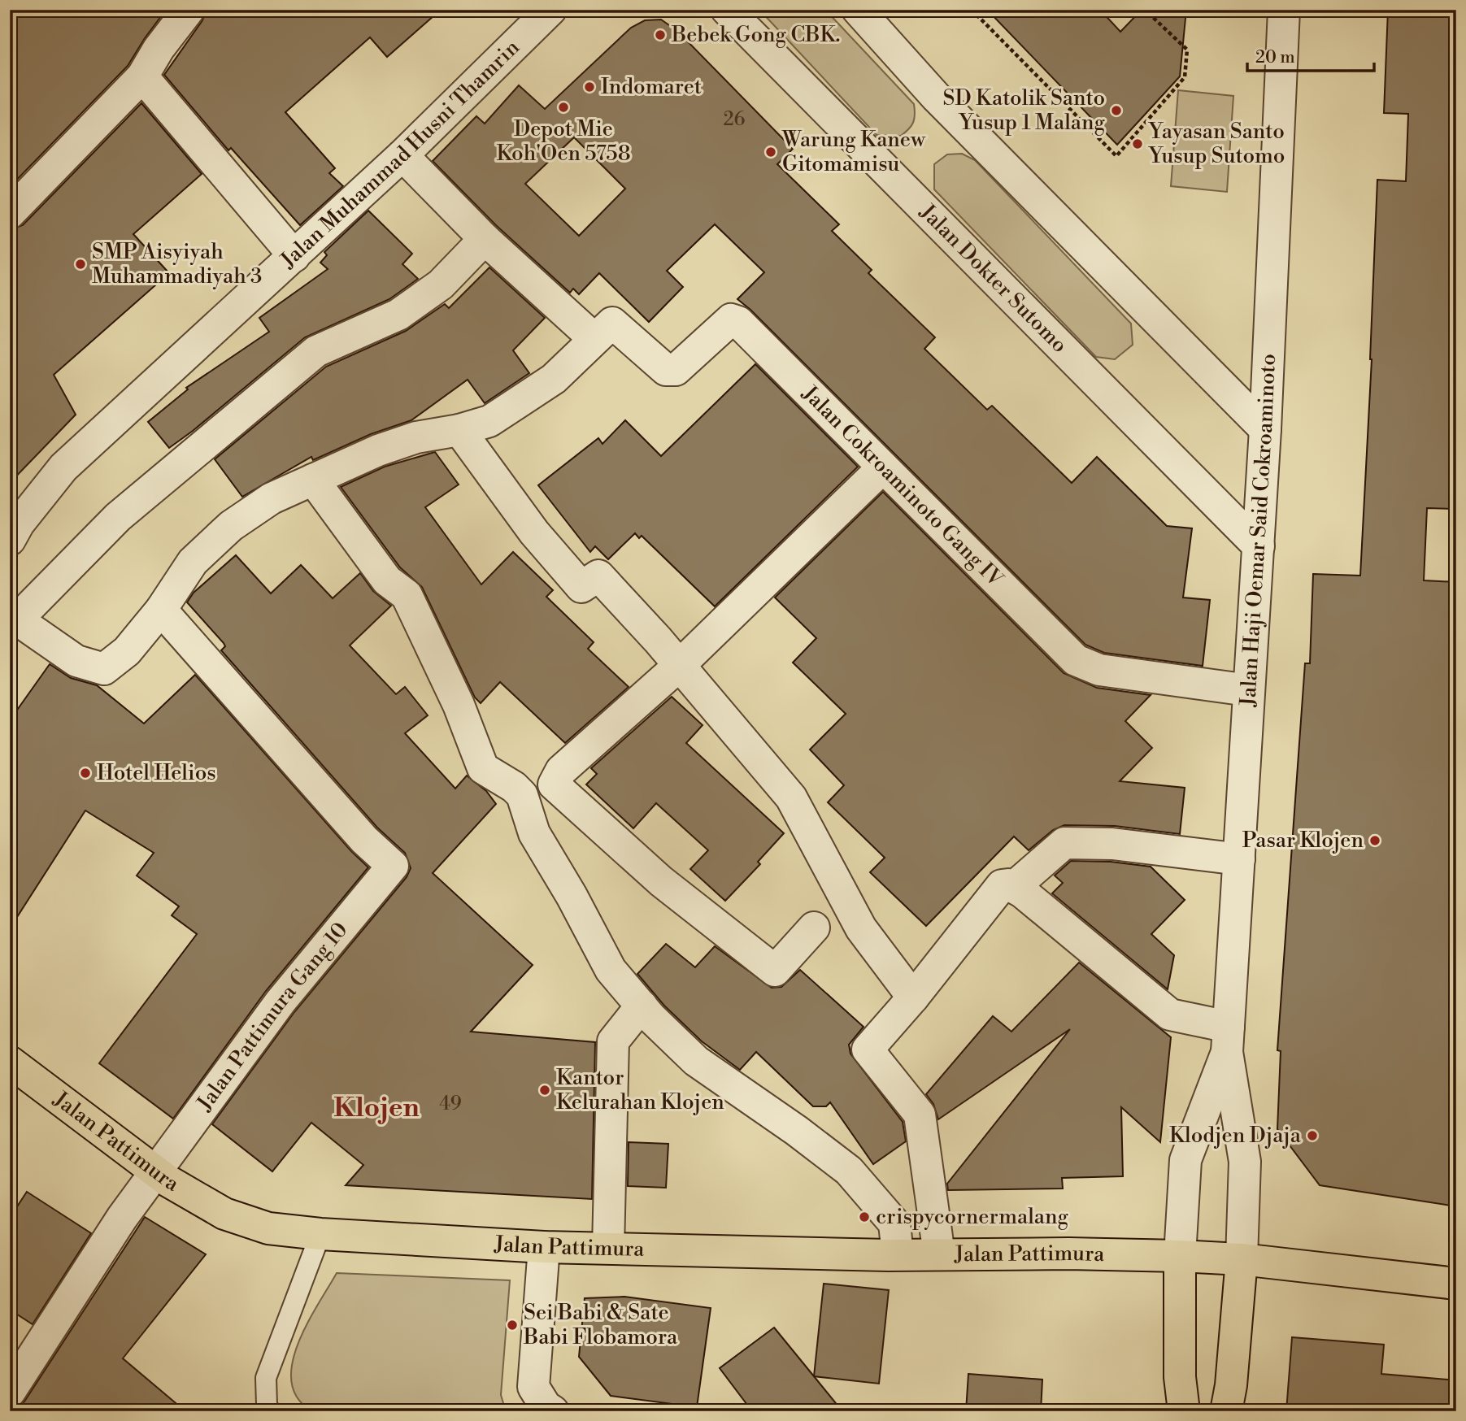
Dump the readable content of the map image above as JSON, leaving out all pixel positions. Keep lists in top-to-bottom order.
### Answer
{
  "streets": {
    "main road": ["Jalan Pattimura"],
    "street": [
      "Jalan Muhammad Husni Thamrin",
      "Jalan Dokter Sutomo",
      "Jalan Cokroaminoto Gang IV",
      "Jalan Haji Oemar Said Cokroaminoto",
      "Jalan Pattimura Gang 10"
    ]
  },
  "crossings": [
    ["Jalan Dokter Sutomo", "Jalan Haji Oemar Said Cokroaminoto"],
    ["Jalan Cokroaminoto Gang IV", "Jalan Haji Oemar Said Cokroaminoto"],
    ["Jalan Haji Oemar Said Cokroaminoto", "Jalan Pattimura"],
    ["Jalan Pattimura Gang 10", "Jalan Pattimura"]
  ],
  "districts": ["Klojen"],
  "places": [
    "Bebek Gong CBK.",
    "Indomaret",
    "Depot Mie Koh'Oen 5758",
    "SD Katolik Santo Yusup 1 Malang",
    "Yayasan Santo Yusup Sutomo",
    "Warung Kanew Gitomamisu",
    "SMP Aisyiyah Muhammadiyah 3",
    "Hotel Helios",
    "Pasar Klojen",
    "Kantor Kelurahan Klojen",
    "Klodjen Djaja",
    "crispycornermalang",
    "Sei Babi & Sate Babi Flobamora"
  ],
  "house_numbers": ["26", "49"],
  "scale_bar": "20 m"
}
